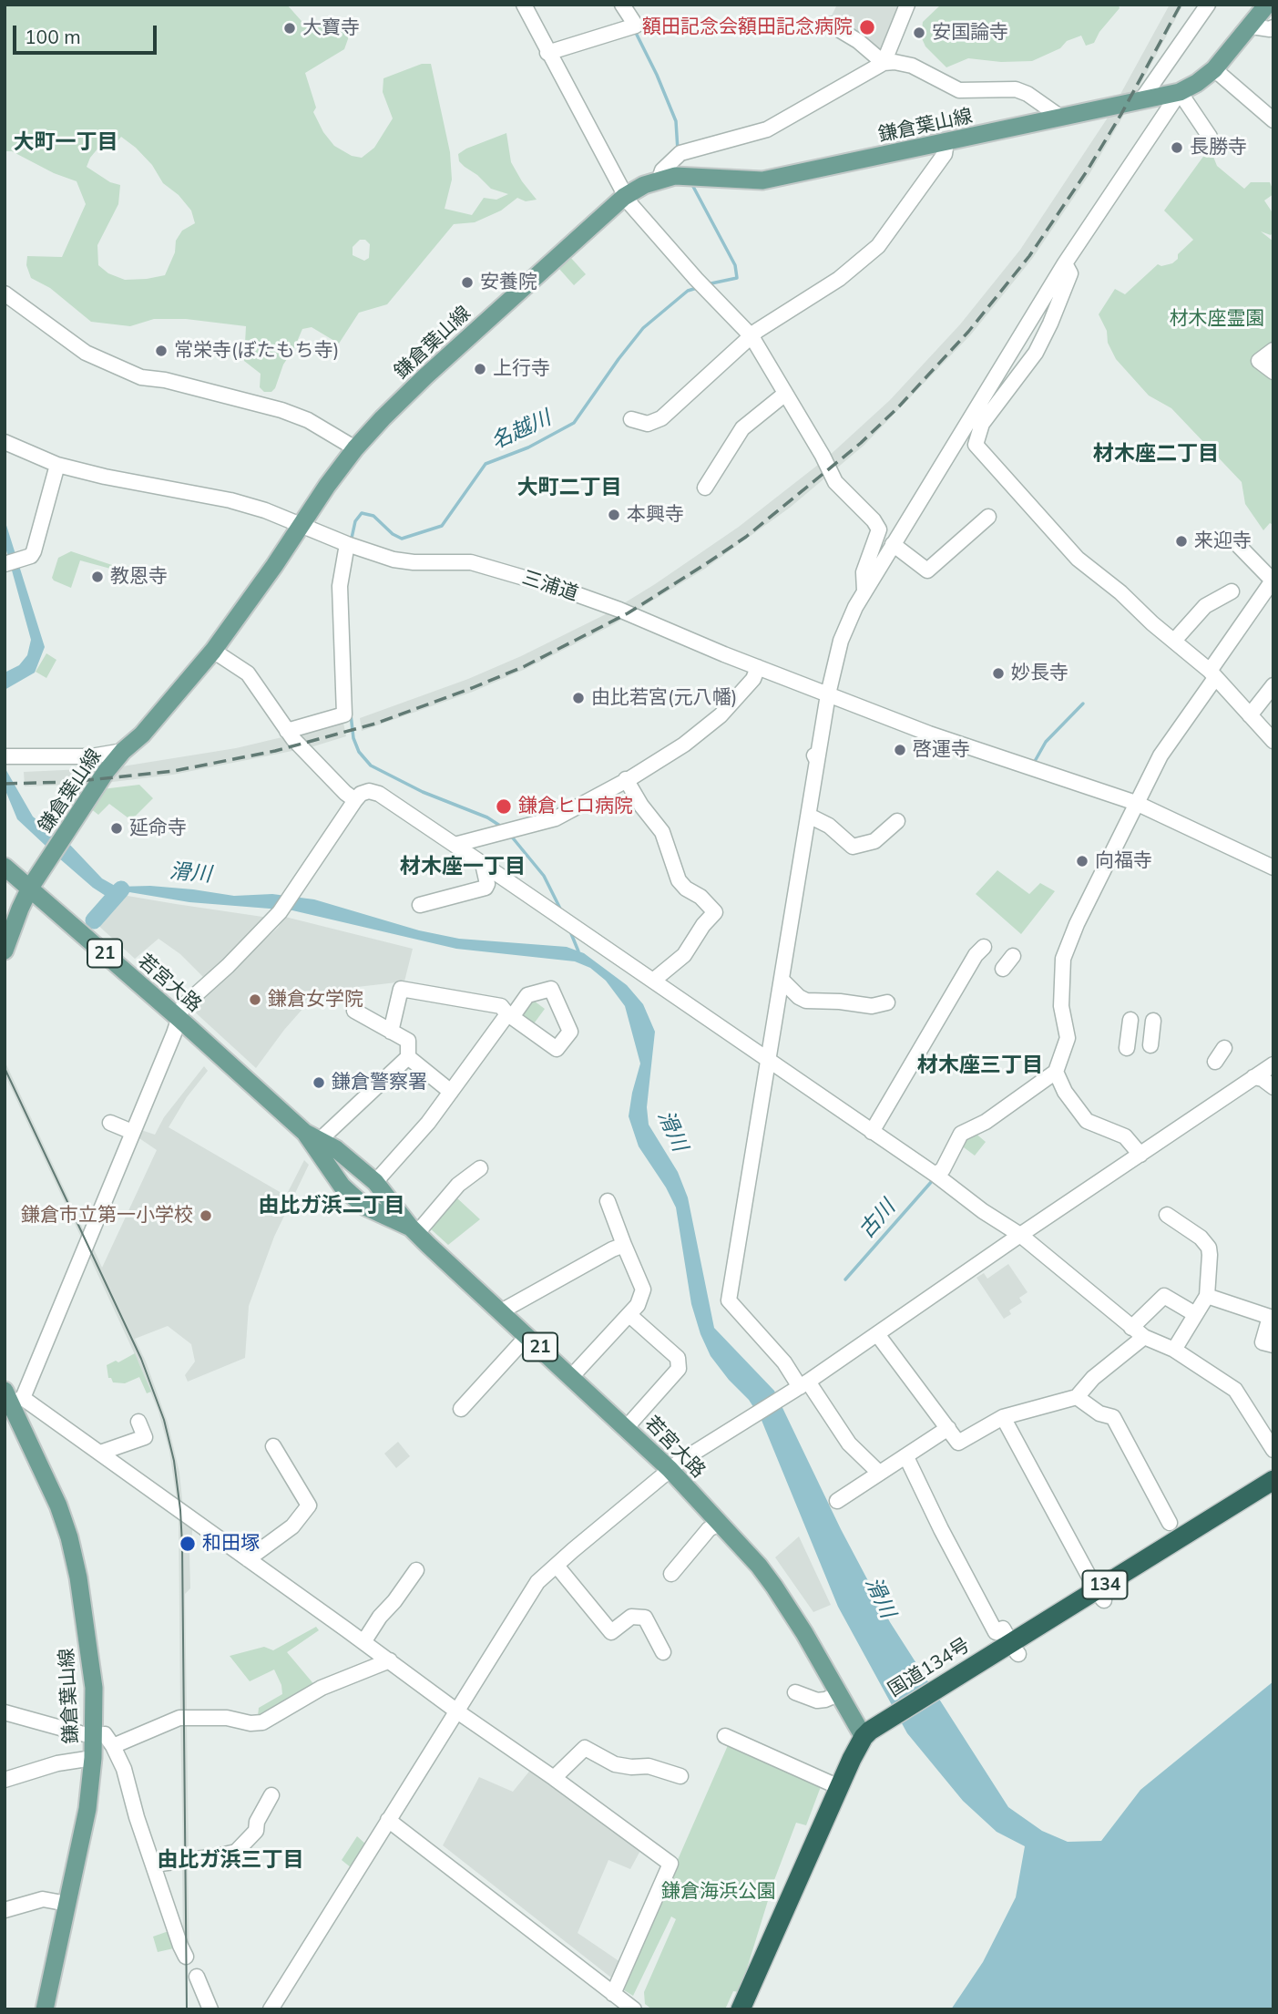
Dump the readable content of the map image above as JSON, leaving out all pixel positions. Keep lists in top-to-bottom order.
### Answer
{
  "streets": {
    "highway": ["134", "国道134号"],
    "main road": ["鎌倉葉山線", "21", "若宮大路"],
    "street": ["三浦道"]
  },
  "crossings": [
    ["鎌倉葉山線", "三浦道"],
    ["鎌倉葉山線", "若宮大路"],
    ["若宮大路", "国道134号"]
  ],
  "districts": [
    "大町一丁目",
    "材木座二丁目",
    "大町二丁目",
    "材木座一丁目",
    "材木座三丁目",
    "由比ガ浜二丁目",
    "由比ガ浜三丁目"
  ],
  "water": ["名越川", "滑川", "古川"],
  "parks": ["材木座霊園", "鎌倉海浜公園"],
  "places": [
    "額田記念会額田記念病院",
    "大寶寺",
    "安国論寺",
    "長勝寺",
    "安養院",
    "常栄寺(ぼたもち寺)",
    "上行寺",
    "本興寺",
    "来迎寺",
    "教恩寺",
    "妙長寺",
    "由比若宮(元八幡)",
    "啓運寺",
    "鎌倉ヒロ病院",
    "延命寺",
    "向福寺",
    "鎌倉女学院",
    "鎌倉警察署",
    "鎌倉市立第一小学校",
    "和田塚"
  ],
  "scale_bar": "100 m"
}
